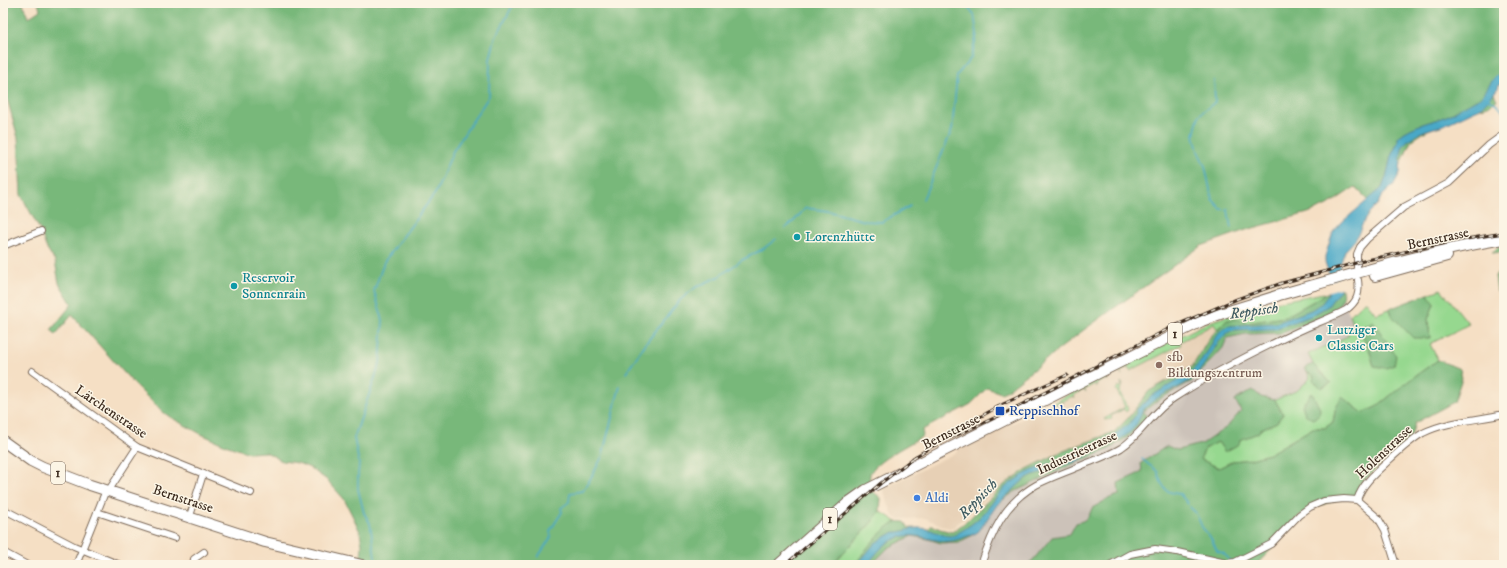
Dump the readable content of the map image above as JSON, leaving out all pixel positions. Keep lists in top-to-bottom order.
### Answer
{
  "streets": {
    "main road": ["Bernstrasse", "1"],
    "street": ["Lärchenstrasse", "Holenstrasse", "Industriestrasse"]
  },
  "crossings": [
    ["Bernstrasse", "Industriestrasse"]
  ],
  "water": ["Reppisch"],
  "places": {
    "other": [
      "Lorenzhütte",
      "Reservoir Sonnenrain",
      "Lutziger Classic Cars",
      "sfb Bildungszentrum",
      "Aldi"
    ],
    "transit": ["Reppischhof"]
  }
}
